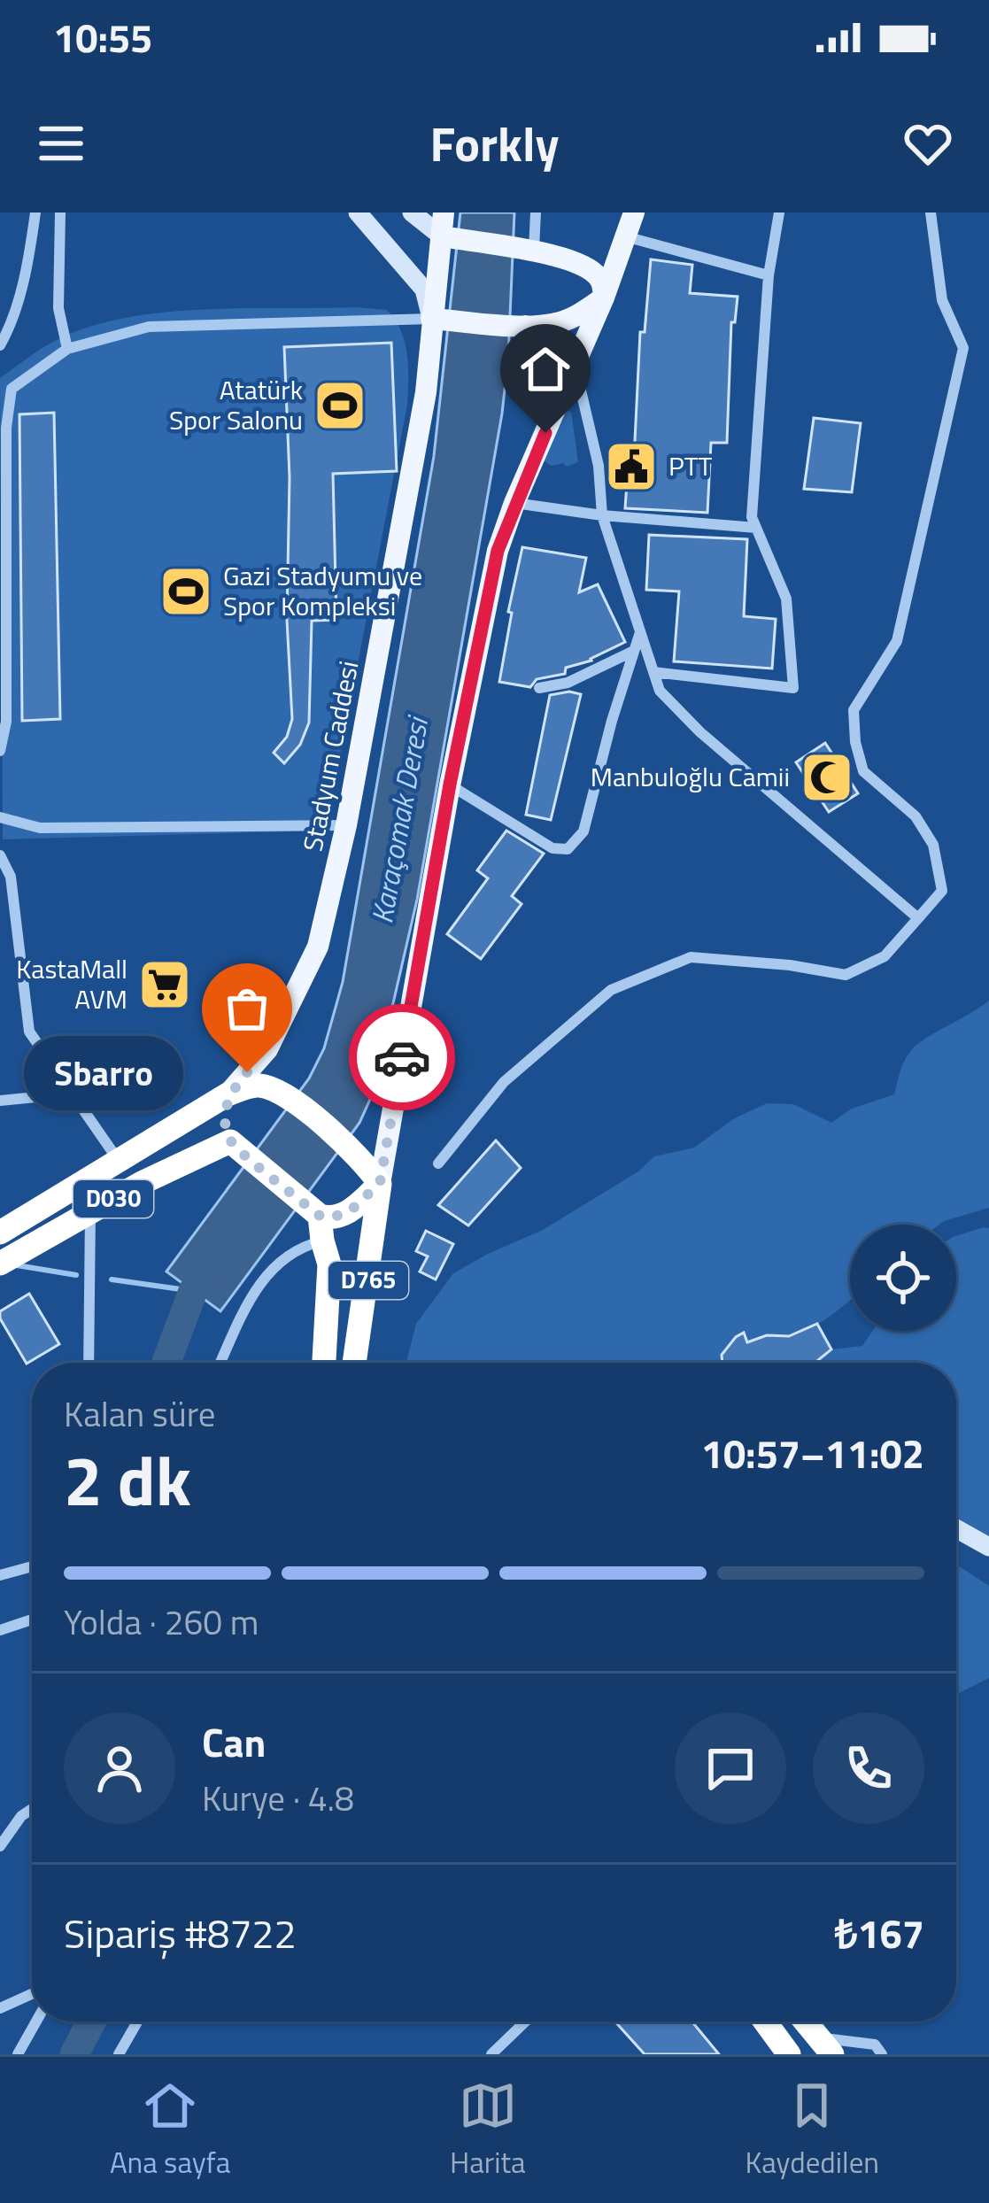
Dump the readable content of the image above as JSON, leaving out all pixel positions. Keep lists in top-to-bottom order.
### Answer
{
  "streets": {
    "highway": ["D030", "D765"],
    "main road": ["Stadyum Caddesi"]
  },
  "water": ["Karaçomak Deresi"],
  "places": {
    "sports": ["Atatürk Spor Salonu", "Gazi Stadyumu ve Spor Kompleksi"],
    "public building": ["PTT"],
    "mosque": ["Manbuloğlu Camii"],
    "supermarket": ["KastaMall AVM"],
    "other": ["Sbarro"]
  },
  "page": {
    "status": "10:55",
    "header": "Forkly",
    "bubble": "Sbarro",
    "heading": ["2 dk", "Kalan süre", "10:57–11:02"],
    "panel": [
      "Can",
      "Kurye · 4.8",
      "Sipariş #8722",
      "₺167"
    ],
    "bar": "Yolda · 260 m",
    "tabs": ["Ana sayfa", "Harita", "Kaydedilen"]
  }
}
